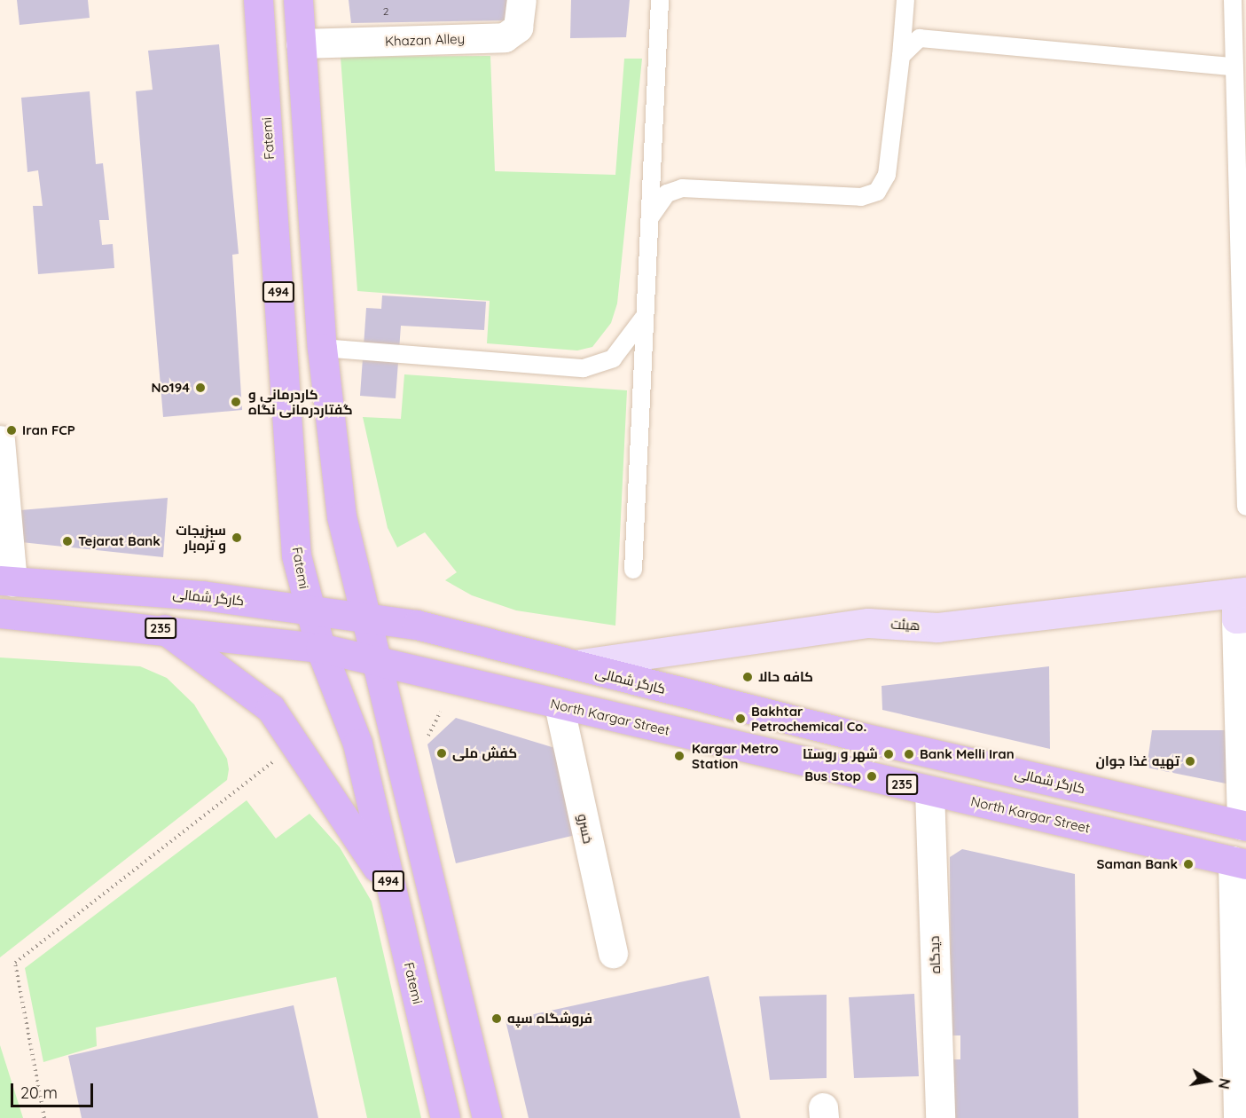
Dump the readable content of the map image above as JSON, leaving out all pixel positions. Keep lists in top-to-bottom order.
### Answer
{
  "streets": {
    "main road": [
      "Fatemi",
      "494",
      "کارگر شمالی",
      "235",
      "North Kargar Street"
    ],
    "street": [
      "Khazan Alley",
      "هیئت",
      "خسرو",
      "دیدگاه"
    ]
  },
  "crossings": [
    ["Fatemi", "کارگر شمالی"],
    ["Fatemi", "North Kargar Street"],
    ["کارگر شمالی", "هیئت"],
    ["North Kargar Street", "خسرو"],
    ["North Kargar Street", "دیدگاه"]
  ],
  "places": [
    "No194",
    "کاردرمانی و گفتاردرمانی نگاه",
    "Iran FCP",
    "سبزیجات و تره‌بار",
    "Tejarat Bank",
    "کافه حالا",
    "Bakhtar Petrochemical Co.",
    "کفش ملی",
    "شهر و روستا",
    "Bank Melli Iran",
    "Kargar Metro Station",
    "تهیه غذا جوان",
    "Bus Stop",
    "Saman Bank",
    "فروشگاه سپه"
  ],
  "house_numbers": ["2"],
  "scale_bar": "20 m",
  "north": "right"
}
